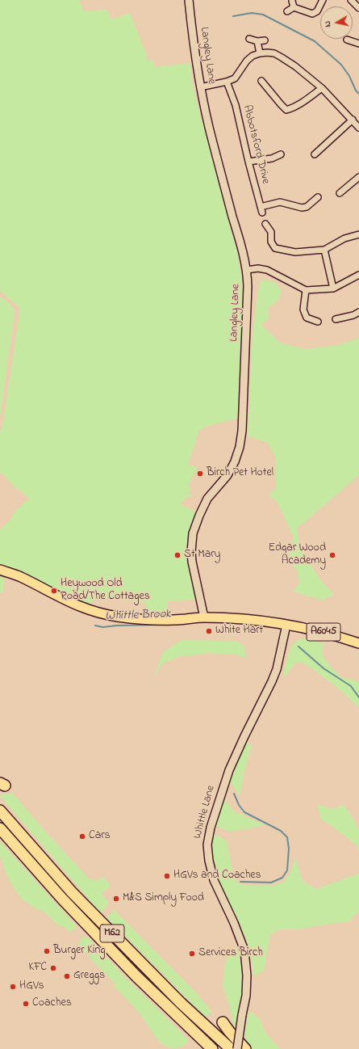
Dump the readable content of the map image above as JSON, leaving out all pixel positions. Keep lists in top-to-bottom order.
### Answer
{
  "streets": {
    "highway": ["M62"],
    "main road": ["A6045"],
    "street": ["Langley Lane", "Abbotsford Drive", "Whittle Lane"]
  },
  "crossings": [
    ["Langley Lane", "A6045"],
    ["A6045", "Whittle Lane"]
  ],
  "water": ["Whittle Brook"],
  "places": [
    "Birch Pet Hotel",
    "St Mary",
    "Edgar Wood Academy",
    "Heywood Old Road/The Cottages",
    "White Hart",
    "Cars",
    "HGVs and Coaches",
    "M&S Simply Food",
    "Burger King",
    "Services Birch",
    "KFC",
    "Greggs",
    "HGVs",
    "Coaches"
  ],
  "north": "left"
}
